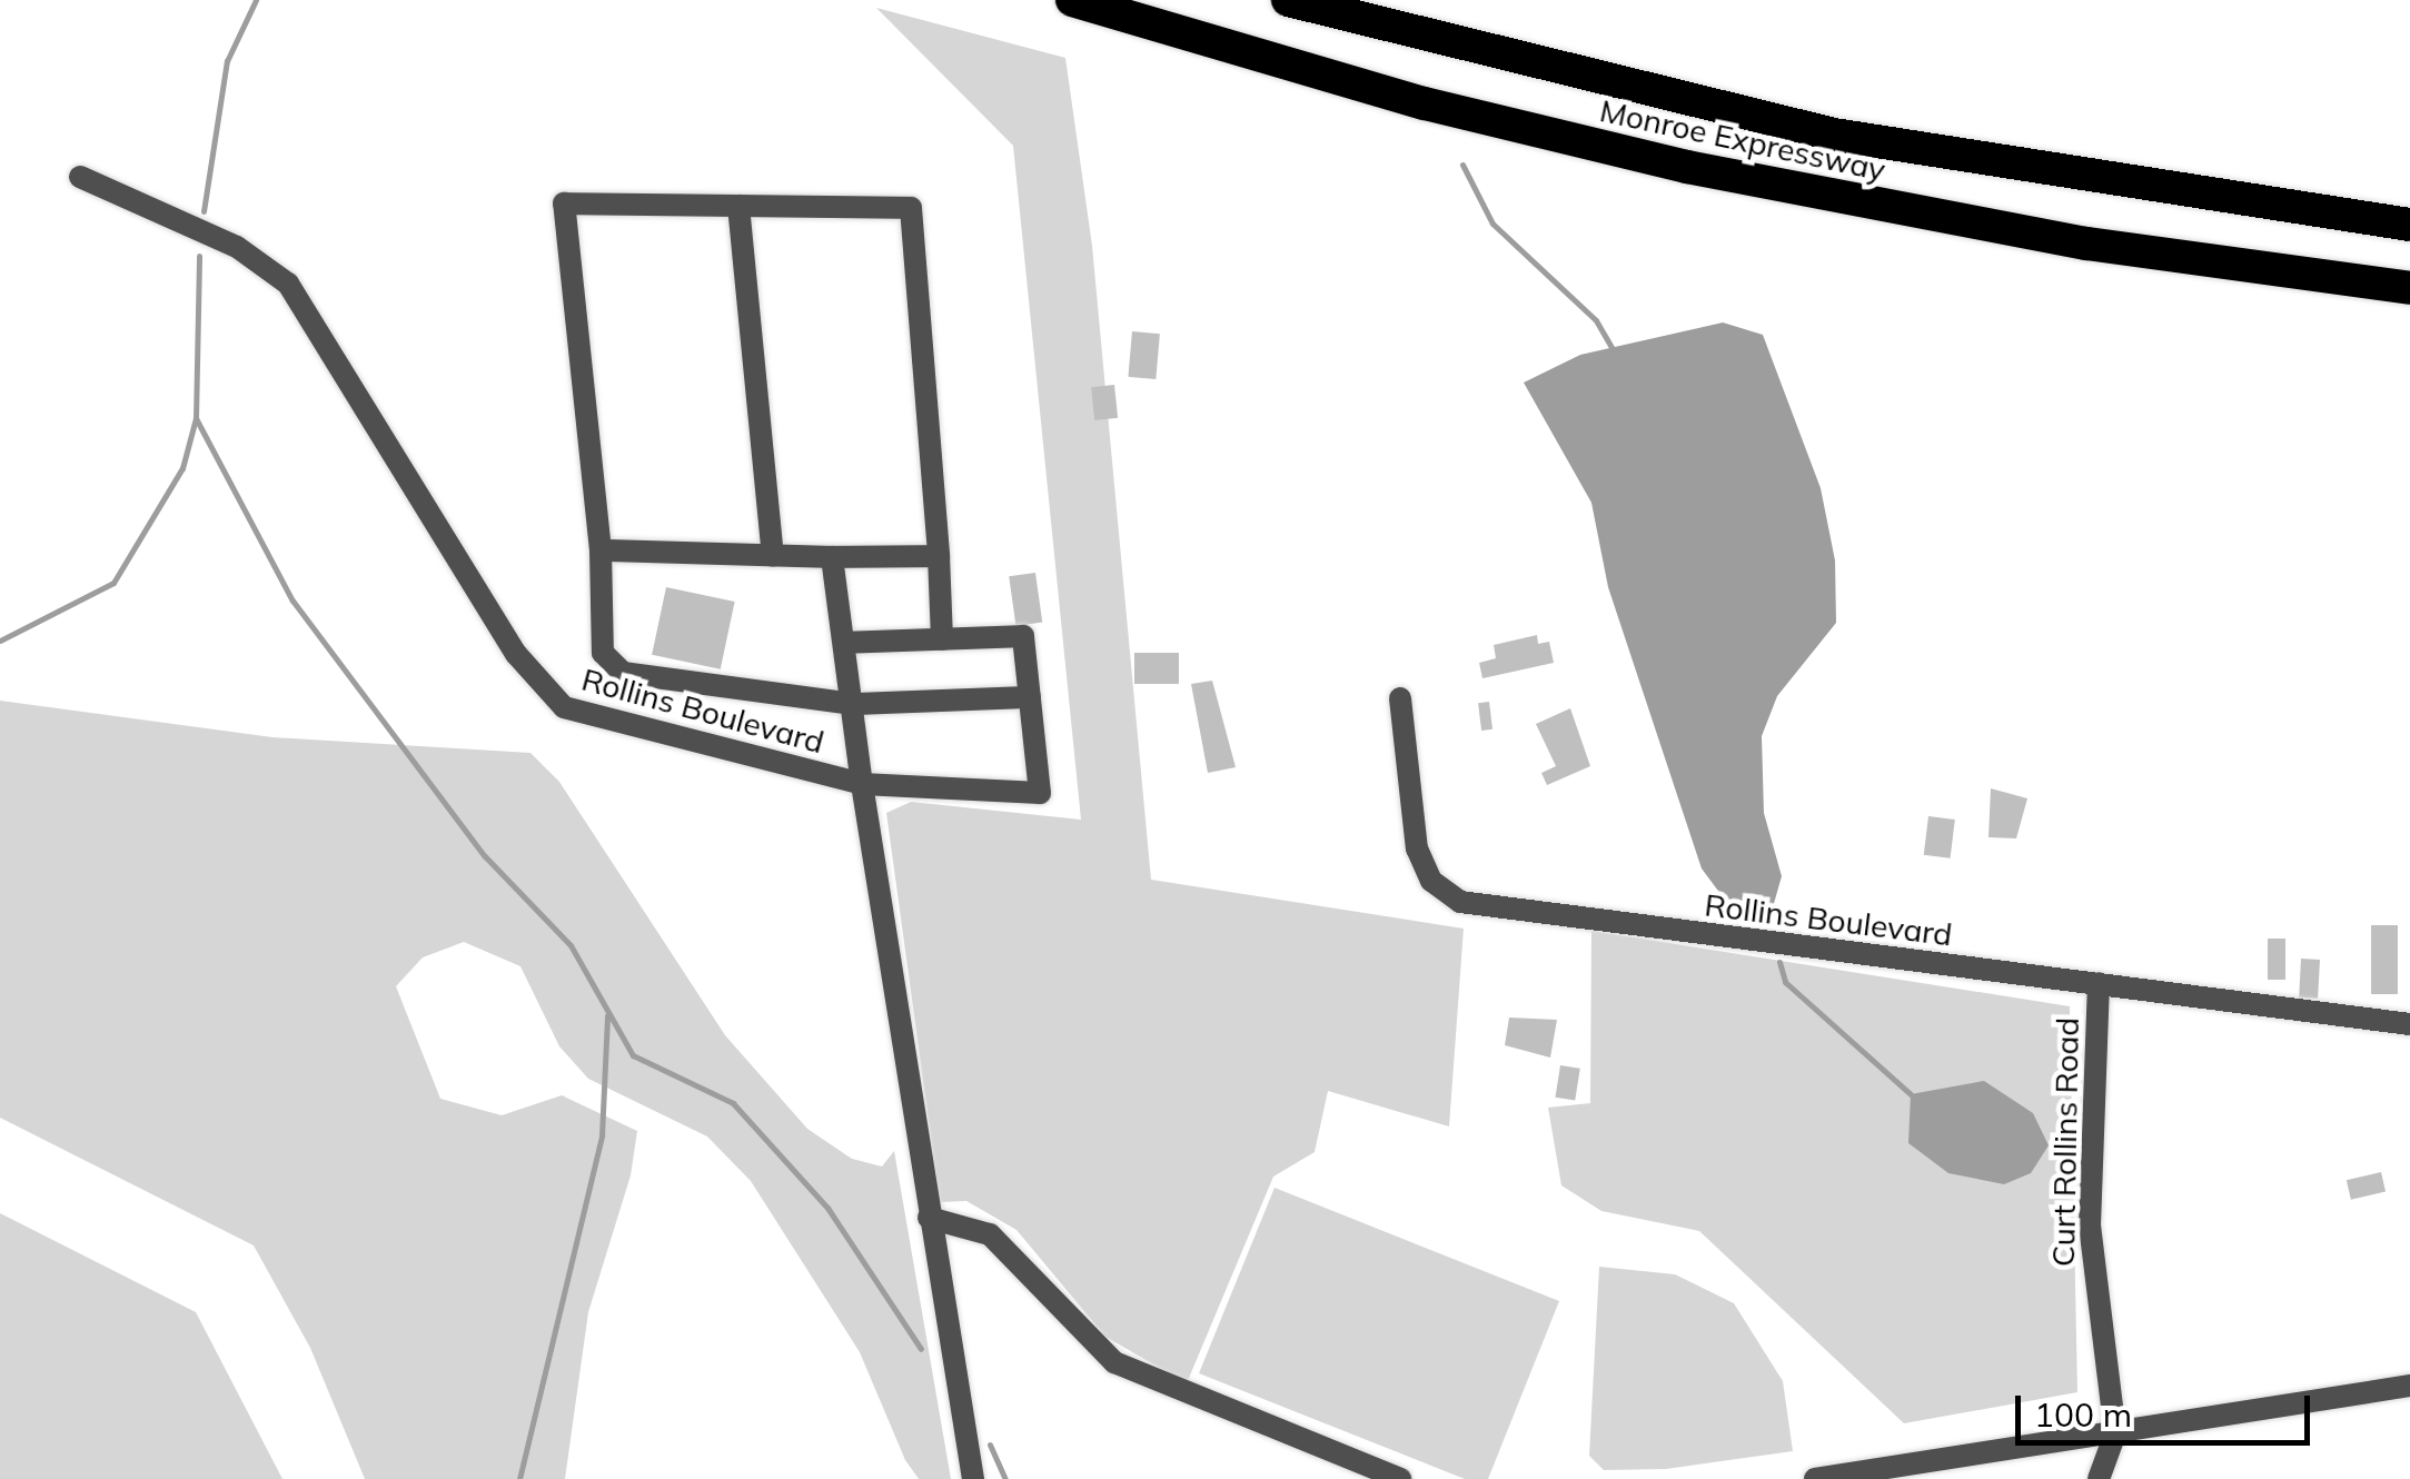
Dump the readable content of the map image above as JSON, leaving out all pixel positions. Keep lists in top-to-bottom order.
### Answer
{
  "streets": {
    "highway": ["Monroe Expressway"],
    "street": ["Rollins Boulevard", "Curt Rollins Road"]
  },
  "crossings": [
    ["Rollins Boulevard", "Curt Rollins Road"]
  ],
  "scale_bar": "100 m"
}
